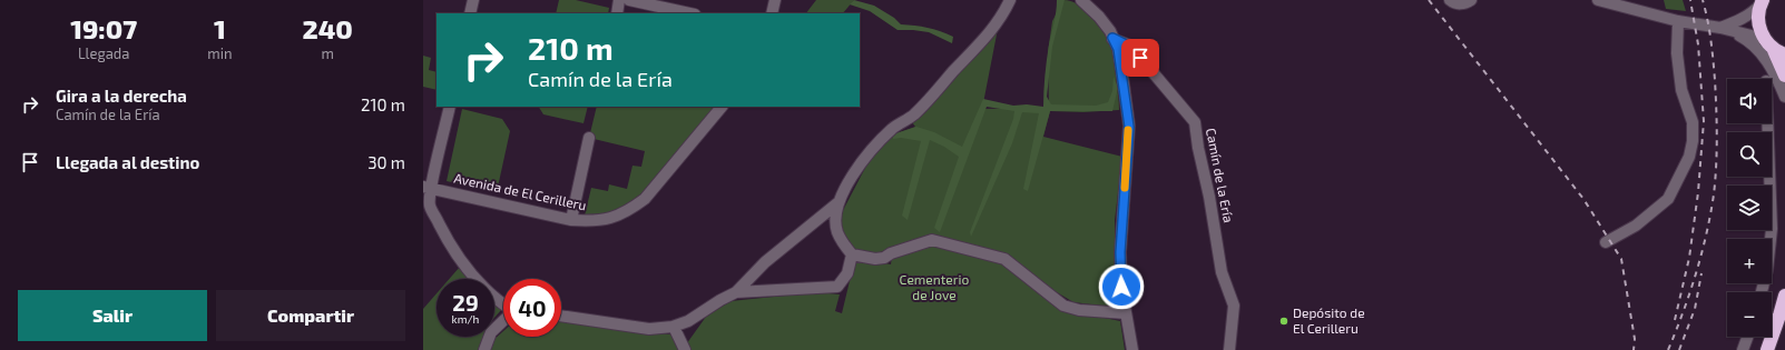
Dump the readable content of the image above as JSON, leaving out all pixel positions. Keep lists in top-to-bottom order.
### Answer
{
  "streets": {
    "street": ["Camín de la Ería", "Avenida de El Cerilleru"]
  },
  "parks": ["Cementerio de Jove"],
  "places": ["Depósito de El Cerilleru"],
  "page": {
    "eta": [
      "19:07",
      "Llegada",
      "1",
      "min",
      "240",
      "m"
    ],
    "turn": ["210 m", "Camín de la Ería"],
    "list": [
      {
        "name": "Gira a la derecha",
        "note": "Camín de la Ería",
        "value": "210 m"
      },
      {
        "name": "Llegada al destino",
        "value": "30 m"
      }
    ],
    "map_buttons": ["+", "−"],
    "speed": "29 km/h",
    "limit": "40",
    "buttons": ["Salir", "Compartir"]
  }
}
